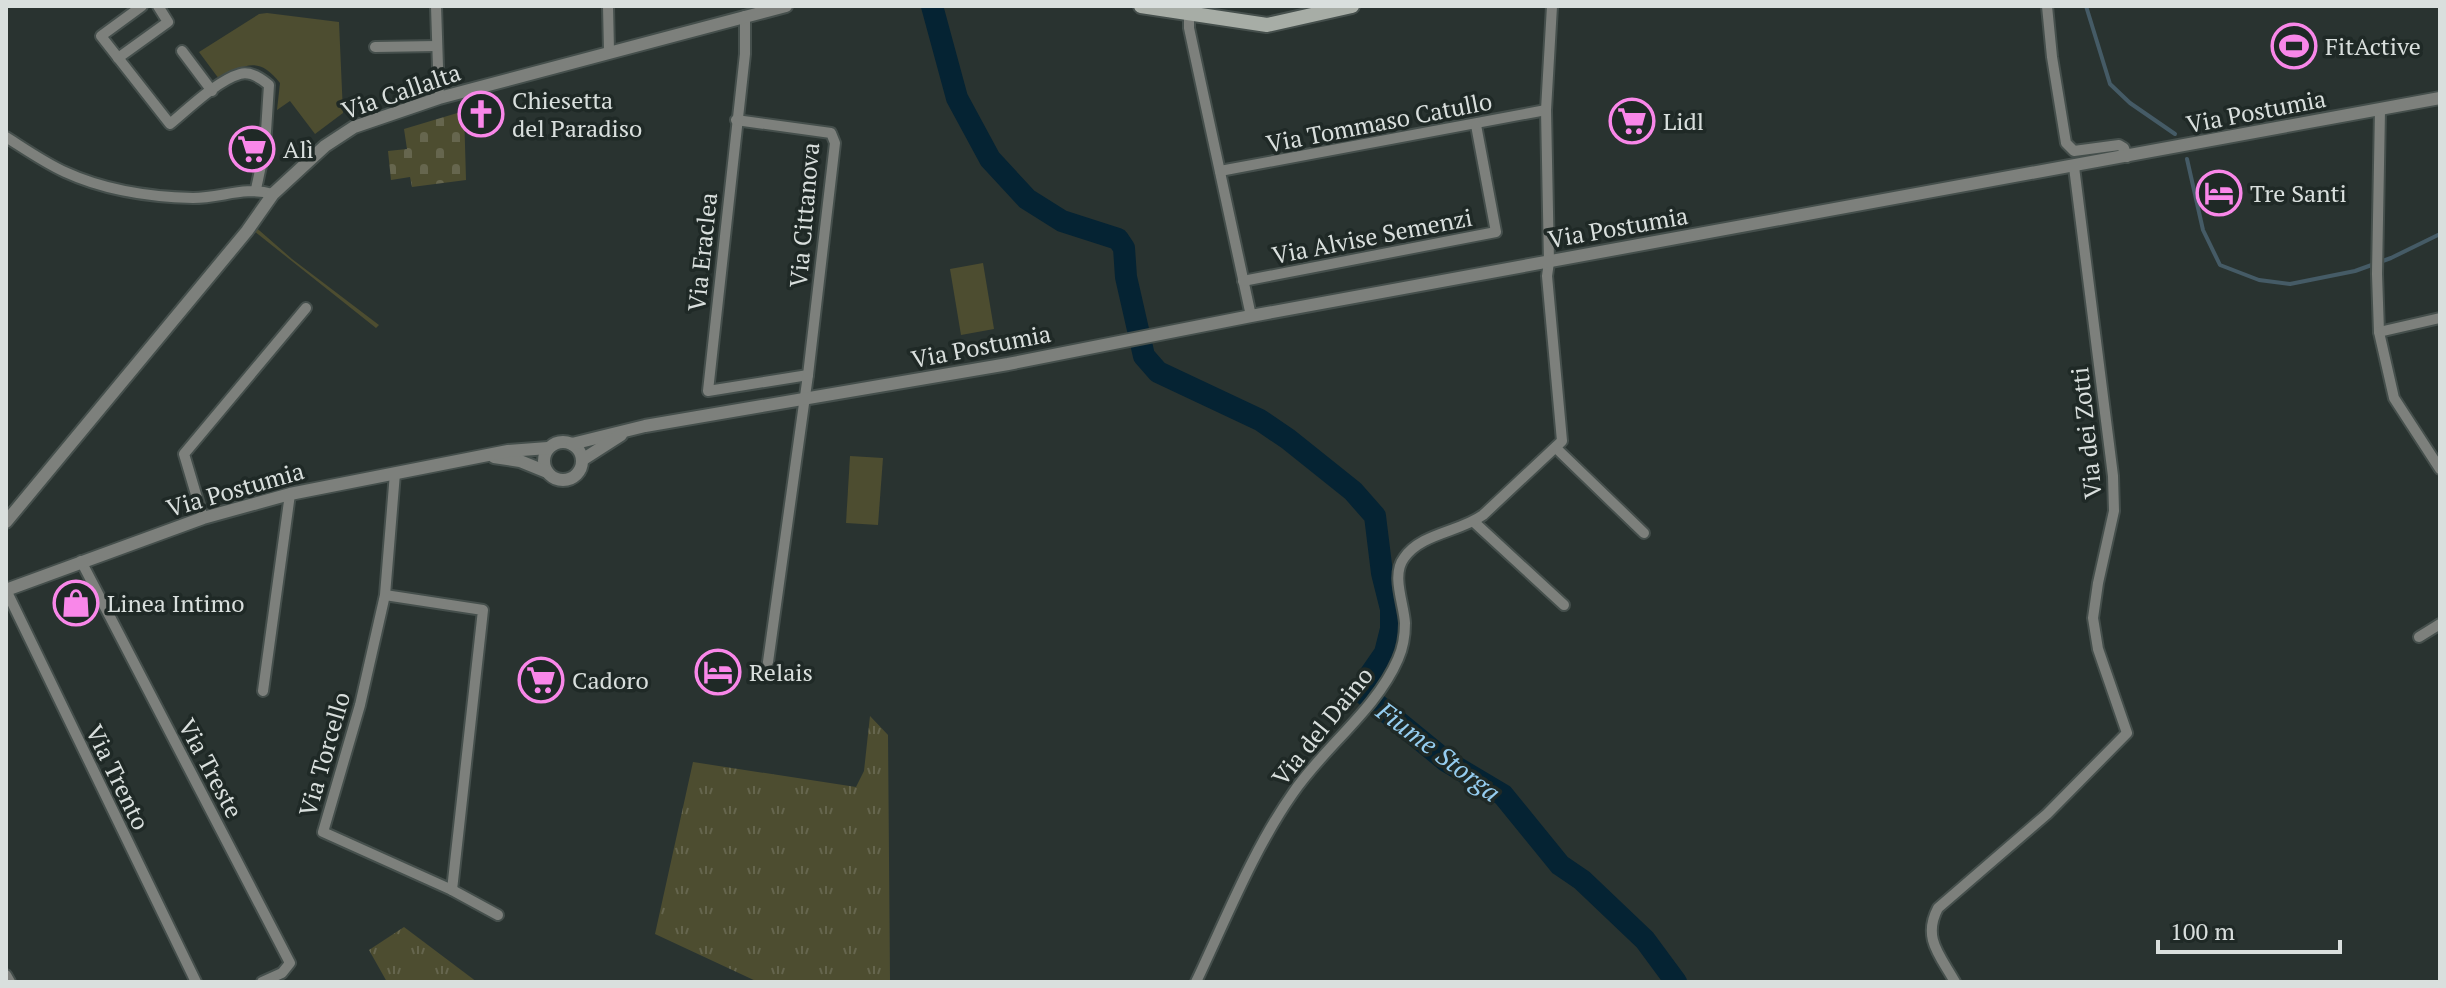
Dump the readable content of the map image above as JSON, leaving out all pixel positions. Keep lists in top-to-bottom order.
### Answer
{
  "streets": {
    "street": [
      "Via Callalta",
      "Via Postumia",
      "Via Tommaso Catullo",
      "Via Cittanova",
      "Via Alvise Semenzi",
      "Via Eraclea",
      "Via dei Zotti",
      "Via del Daino",
      "Via Torcello",
      "Via Treste",
      "Via Trento"
    ]
  },
  "crossings": [
    ["Via Callalta", "Via Eraclea"],
    ["Via Postumia", "Via Cittanova"],
    ["Via Postumia", "Via dei Zotti"],
    ["Via Postumia", "Via del Daino"],
    ["Via Postumia", "Via Torcello"],
    ["Via Postumia", "Via Treste"],
    ["Via Postumia", "Via Trento"],
    ["Via Tommaso Catullo", "Via Alvise Semenzi"],
    ["Via Tommaso Catullo", "Via del Daino"],
    ["Via Cittanova", "Via Eraclea"]
  ],
  "water": ["Fiume Storga"],
  "places": {
    "sports": ["FitActive"],
    "church": ["Chiesetta del Paradiso"],
    "supermarket": ["Lidl", "Alì", "Cadoro"],
    "hotel": ["Tre Santi", "Relais"],
    "shop": ["Linea Intimo"]
  },
  "scale_bar": "100 m"
}
